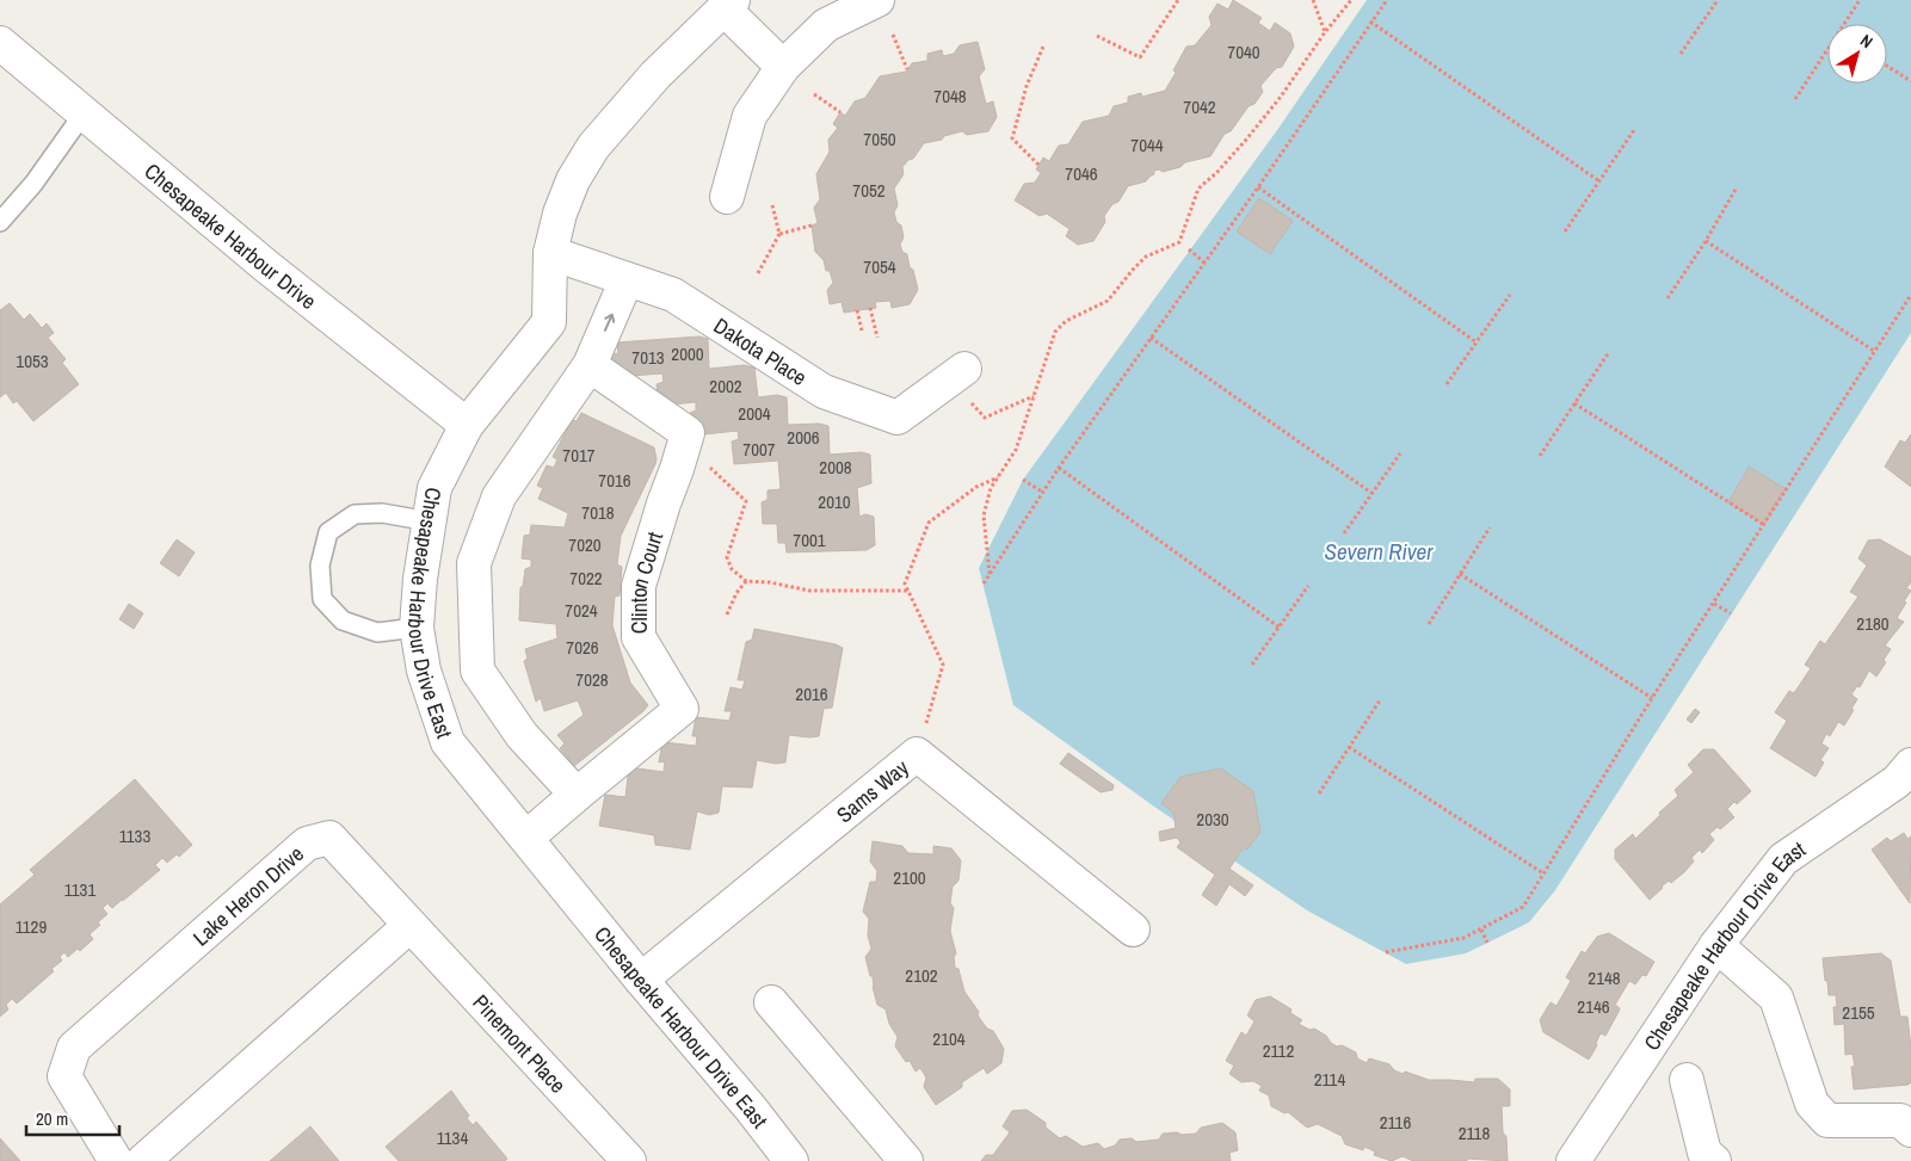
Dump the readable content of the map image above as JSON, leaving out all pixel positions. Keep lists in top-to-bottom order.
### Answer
{
  "streets": {
    "street": [
      "Chesapeake Harbour Drive",
      "Dakota Place",
      "Clinton Court",
      "Chesapeake Harbour Drive East",
      "Sams Way",
      "Lake Heron Drive",
      "Pinemont Place"
    ]
  },
  "crossings": [
    ["Chesapeake Harbour Drive", "Chesapeake Harbour Drive East"],
    ["Dakota Place", "Chesapeake Harbour Drive East"],
    ["Clinton Court", "Chesapeake Harbour Drive East"],
    ["Chesapeake Harbour Drive East", "Sams Way"],
    ["Lake Heron Drive", "Pinemont Place"]
  ],
  "water": ["Severn River"],
  "house_numbers": [
    "7040",
    "7048",
    "7042",
    "7050",
    "7044",
    "7046",
    "7052",
    "7054",
    "2000",
    "7013",
    "1053",
    "2002",
    "2004",
    "2006",
    "7007",
    "7017",
    "2008",
    "7016",
    "2010",
    "7018",
    "7001",
    "7020",
    "7022",
    "7024",
    "2180",
    "7026",
    "7028",
    "2016",
    "2030",
    "1133",
    "2100",
    "1131",
    "1129",
    "2102",
    "2148",
    "2146",
    "2155",
    "2104",
    "2112",
    "2114",
    "2116",
    "2118",
    "1134"
  ],
  "scale_bar": "20 m",
  "north": "top right"
}
